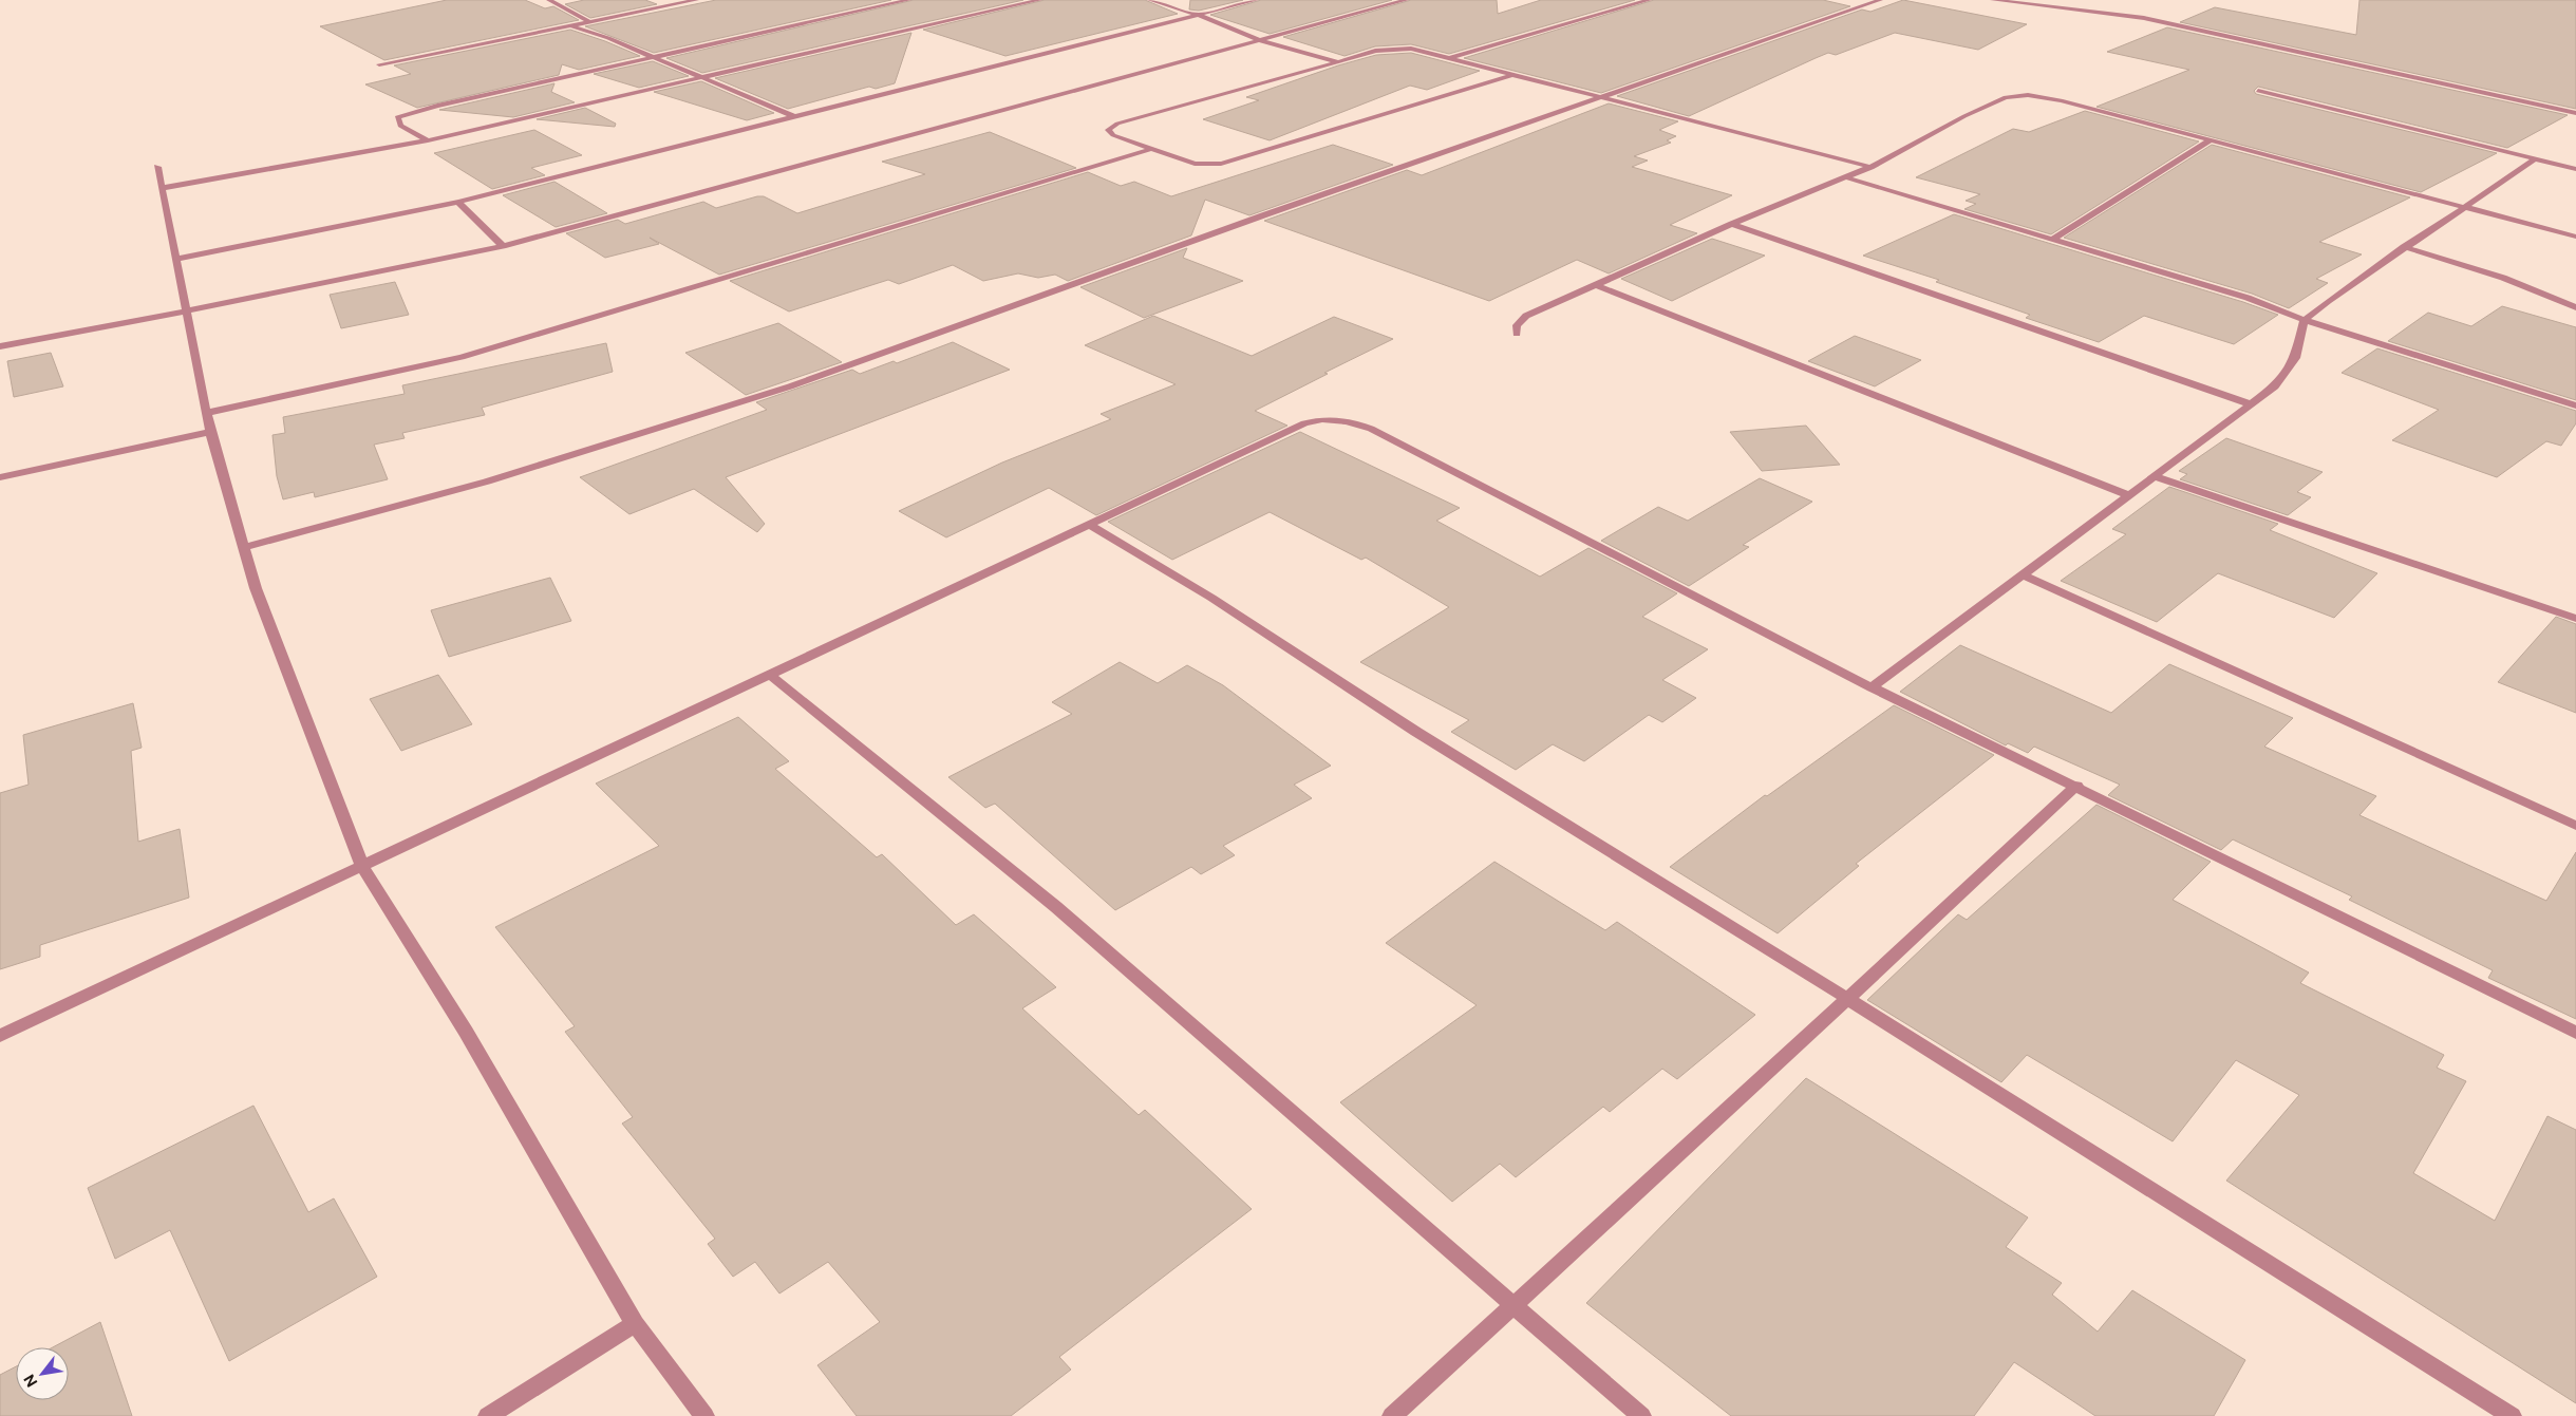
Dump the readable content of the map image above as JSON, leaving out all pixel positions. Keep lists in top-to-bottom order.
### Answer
{
  "north": "bottom left"
}
